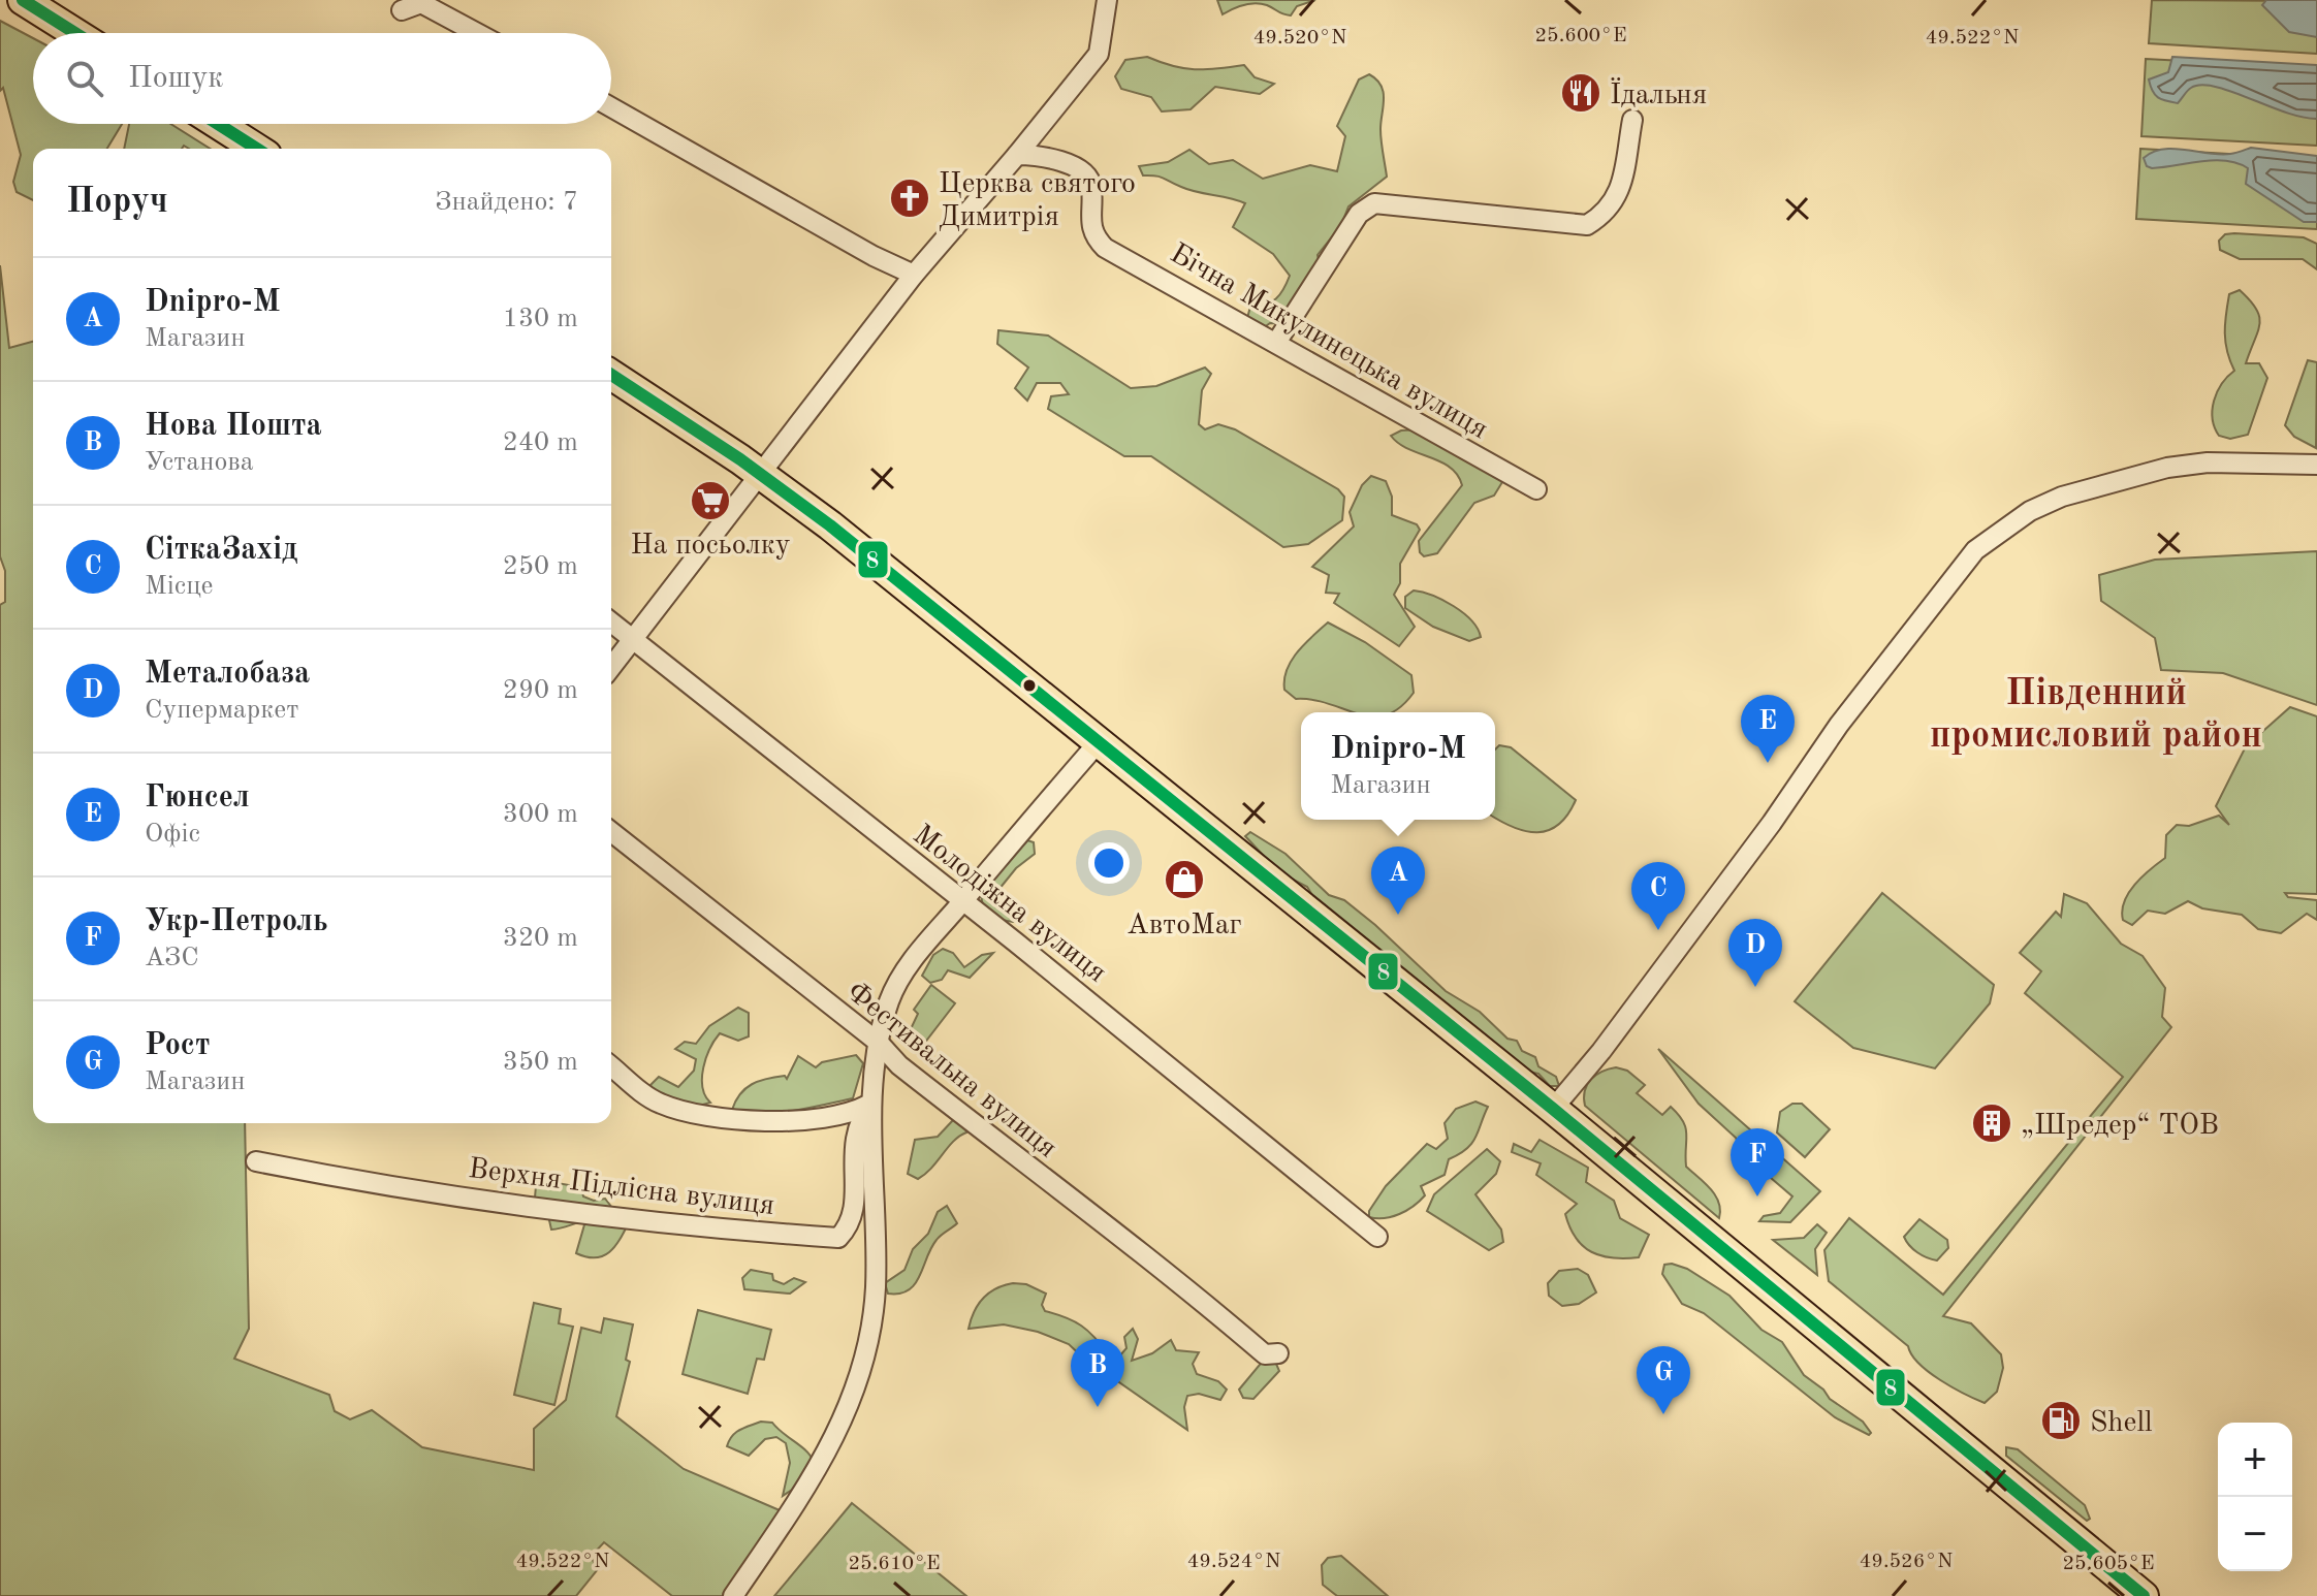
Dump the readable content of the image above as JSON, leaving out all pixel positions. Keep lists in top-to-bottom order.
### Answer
{
  "streets": {
    "street": [
      "Бічна Микулинецька вулиця",
      "Молодіжна вулиця",
      "Фестивальна вулиця",
      "Верхня Підлісна вулиця"
    ]
  },
  "districts": ["Південний промисловий район"],
  "places": {
    "restaurant": ["Їдальня"],
    "church": ["Церква святого Димитрія"],
    "supermarket": ["На посьолку"],
    "shop": ["АвтоМаг"],
    "building": ["„Шредер“ ТОВ"],
    "fuel station": ["Shell"]
  },
  "lines": ["transit line 8"],
  "page": {
    "search": "Пошук",
    "heading": ["Поруч", "Знайдено: 7"],
    "list": [
      {
        "mark": "A",
        "name": "Dnipro-M",
        "note": "Магазин",
        "value": "130 m"
      },
      {
        "mark": "B",
        "name": "Нова Пошта",
        "note": "Установа",
        "value": "240 m"
      },
      {
        "mark": "C",
        "name": "СіткаЗахід",
        "note": "Місце",
        "value": "250 m"
      },
      {
        "mark": "D",
        "name": "Металобаза",
        "note": "Супермаркет",
        "value": "290 m"
      },
      {
        "mark": "E",
        "name": "Гюнсел",
        "note": "Офіс",
        "value": "300 m"
      },
      {
        "mark": "F",
        "name": "Укр-Петроль",
        "note": "АЗС",
        "value": "320 m"
      },
      {
        "mark": "G",
        "name": "Рост",
        "note": "Магазин",
        "value": "350 m"
      }
    ],
    "pins": [
      "E",
      "A",
      "C",
      "D",
      "F",
      "B",
      "G"
    ],
    "popup": ["Dnipro-M", "Магазин"],
    "map_buttons": ["+", "−"]
  },
  "coordinates": [
    "25.600°E",
    "49.520°N",
    "49.522°N",
    "49.524°N",
    "49.526°N",
    "25.610°E",
    "25.605°E"
  ]
}
